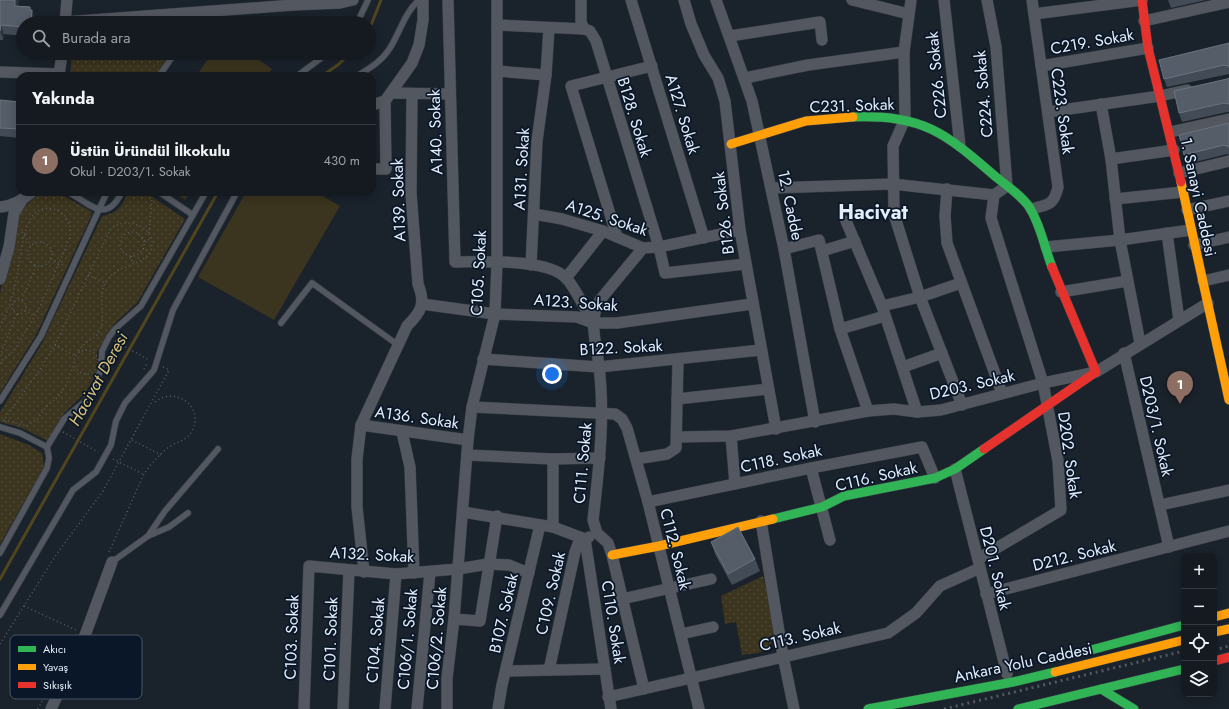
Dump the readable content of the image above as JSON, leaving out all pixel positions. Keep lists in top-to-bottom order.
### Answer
{
  "streets": {
    "main road": [
      "C231. Sokak",
      "1. Sanayi Caddesi",
      "C116. Sokak",
      "Ankara Yolu Caddesi"
    ],
    "street": [
      "C219. Sokak",
      "C226. Sokak",
      "C224. Sokak",
      "C223. Sokak",
      "A127. Sokak",
      "B128. Sokak",
      "A140. Sokak",
      "A131. Sokak",
      "A139. Sokak",
      "12. Cadde",
      "B126. Sokak",
      "A125. Sokak",
      "C105. Sokak",
      "A123. Sokak",
      "B122. Sokak",
      "D203. Sokak",
      "A136. Sokak",
      "D203/1. Sokak",
      "D202. Sokak",
      "C118. Sokak",
      "C111. Sokak",
      "C112. Sokak",
      "A132. Sokak",
      "D212. Sokak",
      "D201. Sokak",
      "C109. Sokak",
      "B107. Sokak",
      "C110. Sokak",
      "C113. Sokak",
      "C103. Sokak",
      "C106/2. Sokak",
      "C101. Sokak",
      "C106/1. Sokak",
      "C104. Sokak"
    ]
  },
  "crossings": [
    ["C219. Sokak", "C223. Sokak"],
    ["C219. Sokak", "1. Sanayi Caddesi"],
    ["C226. Sokak", "C231. Sokak"],
    ["C224. Sokak", "C231. Sokak"],
    ["C231. Sokak", "C223. Sokak"],
    ["C231. Sokak", "12. Cadde"],
    ["C231. Sokak", "B126. Sokak"],
    ["A127. Sokak", "A125. Sokak"],
    ["B128. Sokak", "B126. Sokak"],
    ["B128. Sokak", "A125. Sokak"],
    ["A140. Sokak", "C105. Sokak"],
    ["A131. Sokak", "A125. Sokak"],
    ["1. Sanayi Caddesi", "D203. Sokak"],
    ["A139. Sokak", "A123. Sokak"],
    ["12. Cadde", "D203. Sokak"],
    ["B126. Sokak", "A125. Sokak"],
    ["B126. Sokak", "A123. Sokak"],
    ["B126. Sokak", "B122. Sokak"],
    ["B126. Sokak", "D203. Sokak"],
    ["A125. Sokak", "C111. Sokak"],
    ["C105. Sokak", "A123. Sokak"],
    ["C105. Sokak", "B122. Sokak"],
    ["C105. Sokak", "A136. Sokak"],
    ["C105. Sokak", "A132. Sokak"],
    ["C105. Sokak", "C106/2. Sokak"],
    ["A123. Sokak", "C111. Sokak"],
    ["B122. Sokak", "C111. Sokak"],
    ["D203. Sokak", "D203/1. Sokak"],
    ["D203. Sokak", "C116. Sokak"],
    ["D203/1. Sokak", "D212. Sokak"],
    ["D202. Sokak", "C116. Sokak"],
    ["D202. Sokak", "D201. Sokak"],
    ["D202. Sokak", "C113. Sokak"],
    ["C118. Sokak", "C116. Sokak"],
    ["C118. Sokak", "C112. Sokak"],
    ["C111. Sokak", "C116. Sokak"],
    ["C111. Sokak", "C112. Sokak"],
    ["C111. Sokak", "C109. Sokak"],
    ["C111. Sokak", "C113. Sokak"],
    ["C116. Sokak", "C112. Sokak"],
    ["C116. Sokak", "D201. Sokak"],
    ["C112. Sokak", "C113. Sokak"],
    ["A132. Sokak", "B107. Sokak"],
    ["A132. Sokak", "C103. Sokak"],
    ["A132. Sokak", "C106/2. Sokak"],
    ["A132. Sokak", "C101. Sokak"],
    ["A132. Sokak", "C106/1. Sokak"],
    ["A132. Sokak", "C104. Sokak"],
    ["D212. Sokak", "D201. Sokak"],
    ["D201. Sokak", "C113. Sokak"],
    ["C109. Sokak", "C110. Sokak"],
    ["C110. Sokak", "C113. Sokak"]
  ],
  "districts": ["Hacivat"],
  "water": ["Hacivat Deresi"],
  "legend": ["Akıcı", "Yavaş", "Sıkışık"],
  "page": {
    "search": "Burada ara",
    "heading": "Yakında",
    "list": [
      {
        "mark": "1",
        "name": "Üstün Üründül İlkokulu",
        "note": "Okul · D203/1. Sokak",
        "value": "430 m"
      }
    ],
    "pins": "1",
    "map_buttons": ["+", "−"]
  }
}
